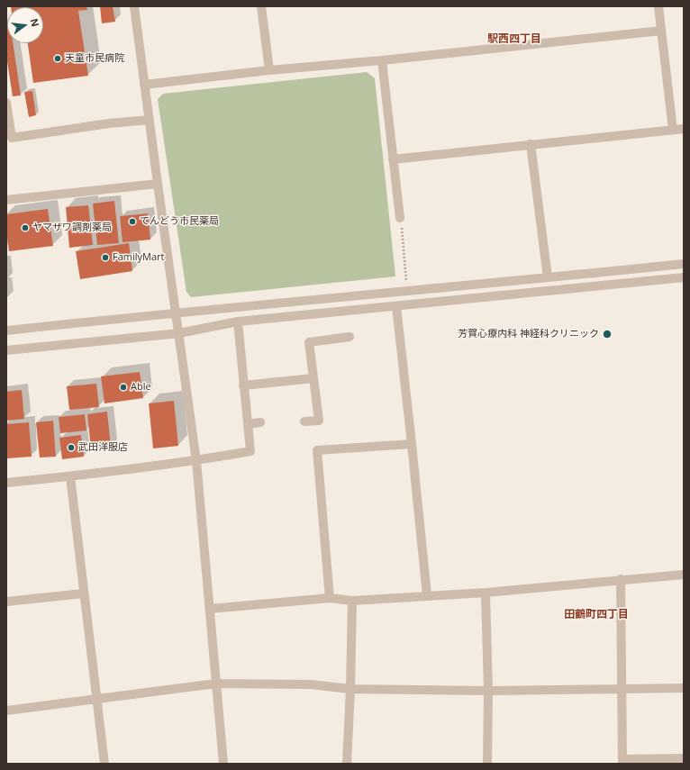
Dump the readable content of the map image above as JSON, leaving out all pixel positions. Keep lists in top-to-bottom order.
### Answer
{
  "districts": ["駅西四丁目", "田鶴町四丁目"],
  "places": [
    "天童市民病院",
    "てんどう市民薬局",
    "ヤマザワ調剤薬局",
    "FamilyMart",
    "芳賀心療内科 神経科クリニック",
    "Able",
    "武田洋服店"
  ],
  "north": "right"
}
